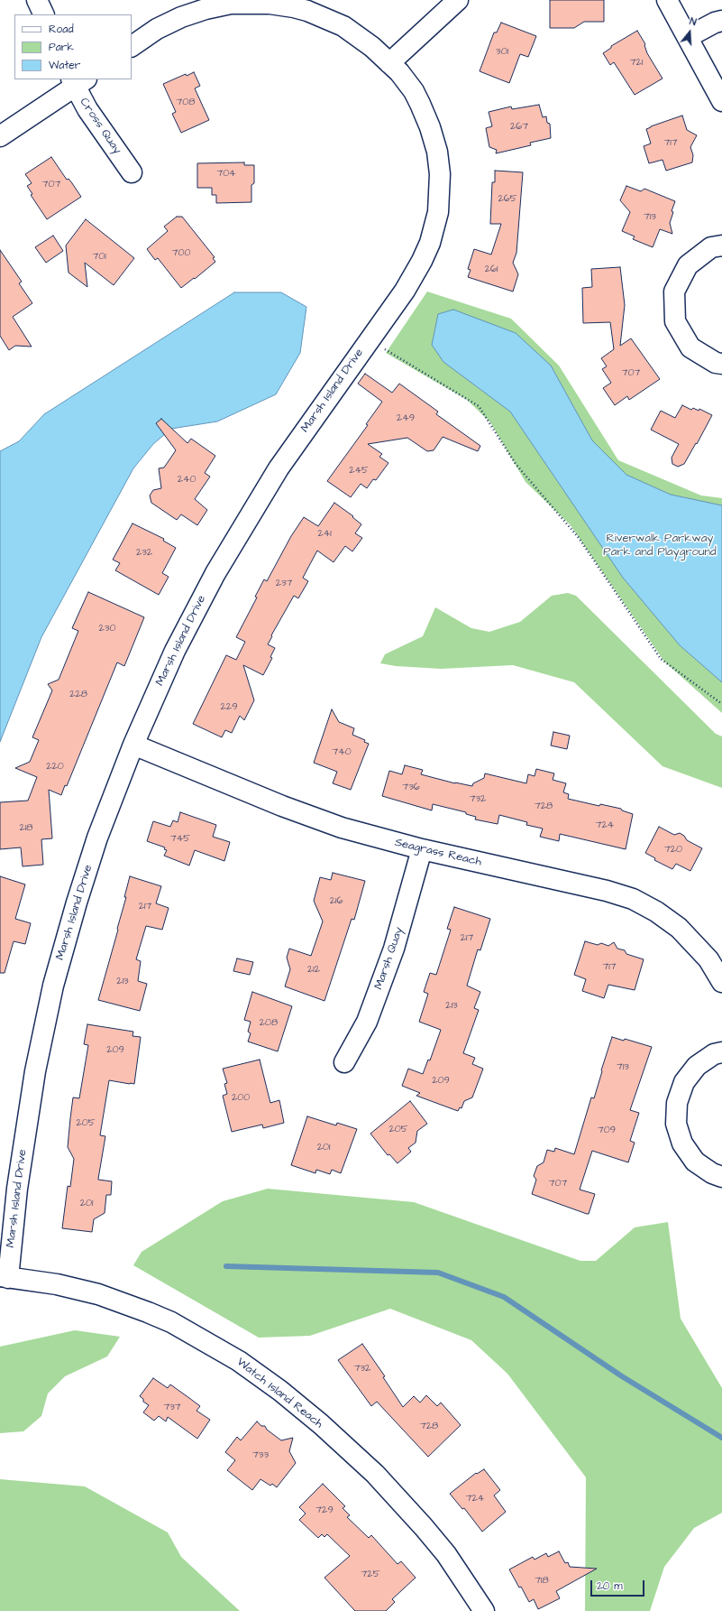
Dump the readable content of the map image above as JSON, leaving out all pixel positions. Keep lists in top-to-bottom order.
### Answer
{
  "streets": {
    "street": [
      "Cross Quay",
      "Marsh Island Drive",
      "Seagrass Reach",
      "Marsh Quay",
      "Watch Island Reach"
    ]
  },
  "crossings": [
    ["Marsh Island Drive", "Seagrass Reach"],
    ["Marsh Island Drive", "Watch Island Reach"],
    ["Seagrass Reach", "Marsh Quay"]
  ],
  "parks": ["Riverwalk Parkway Park and Playground"],
  "house_numbers": [
    "301",
    "721",
    "708",
    "267",
    "717",
    "704",
    "707",
    "265",
    "713",
    "700",
    "701",
    "261",
    "707",
    "249",
    "245",
    "240",
    "241",
    "232",
    "237",
    "230",
    "228",
    "229",
    "740",
    "220",
    "736",
    "732",
    "728",
    "724",
    "218",
    "745",
    "720",
    "216",
    "217",
    "217",
    "717",
    "212",
    "213",
    "213",
    "208",
    "209",
    "713",
    "209",
    "200",
    "205",
    "205",
    "709",
    "201",
    "707",
    "201",
    "732",
    "737",
    "728",
    "733",
    "724",
    "729",
    "725",
    "718"
  ],
  "legend": ["Road", "Park", "Water"],
  "scale_bar": "20 m",
  "north": "top"
}
